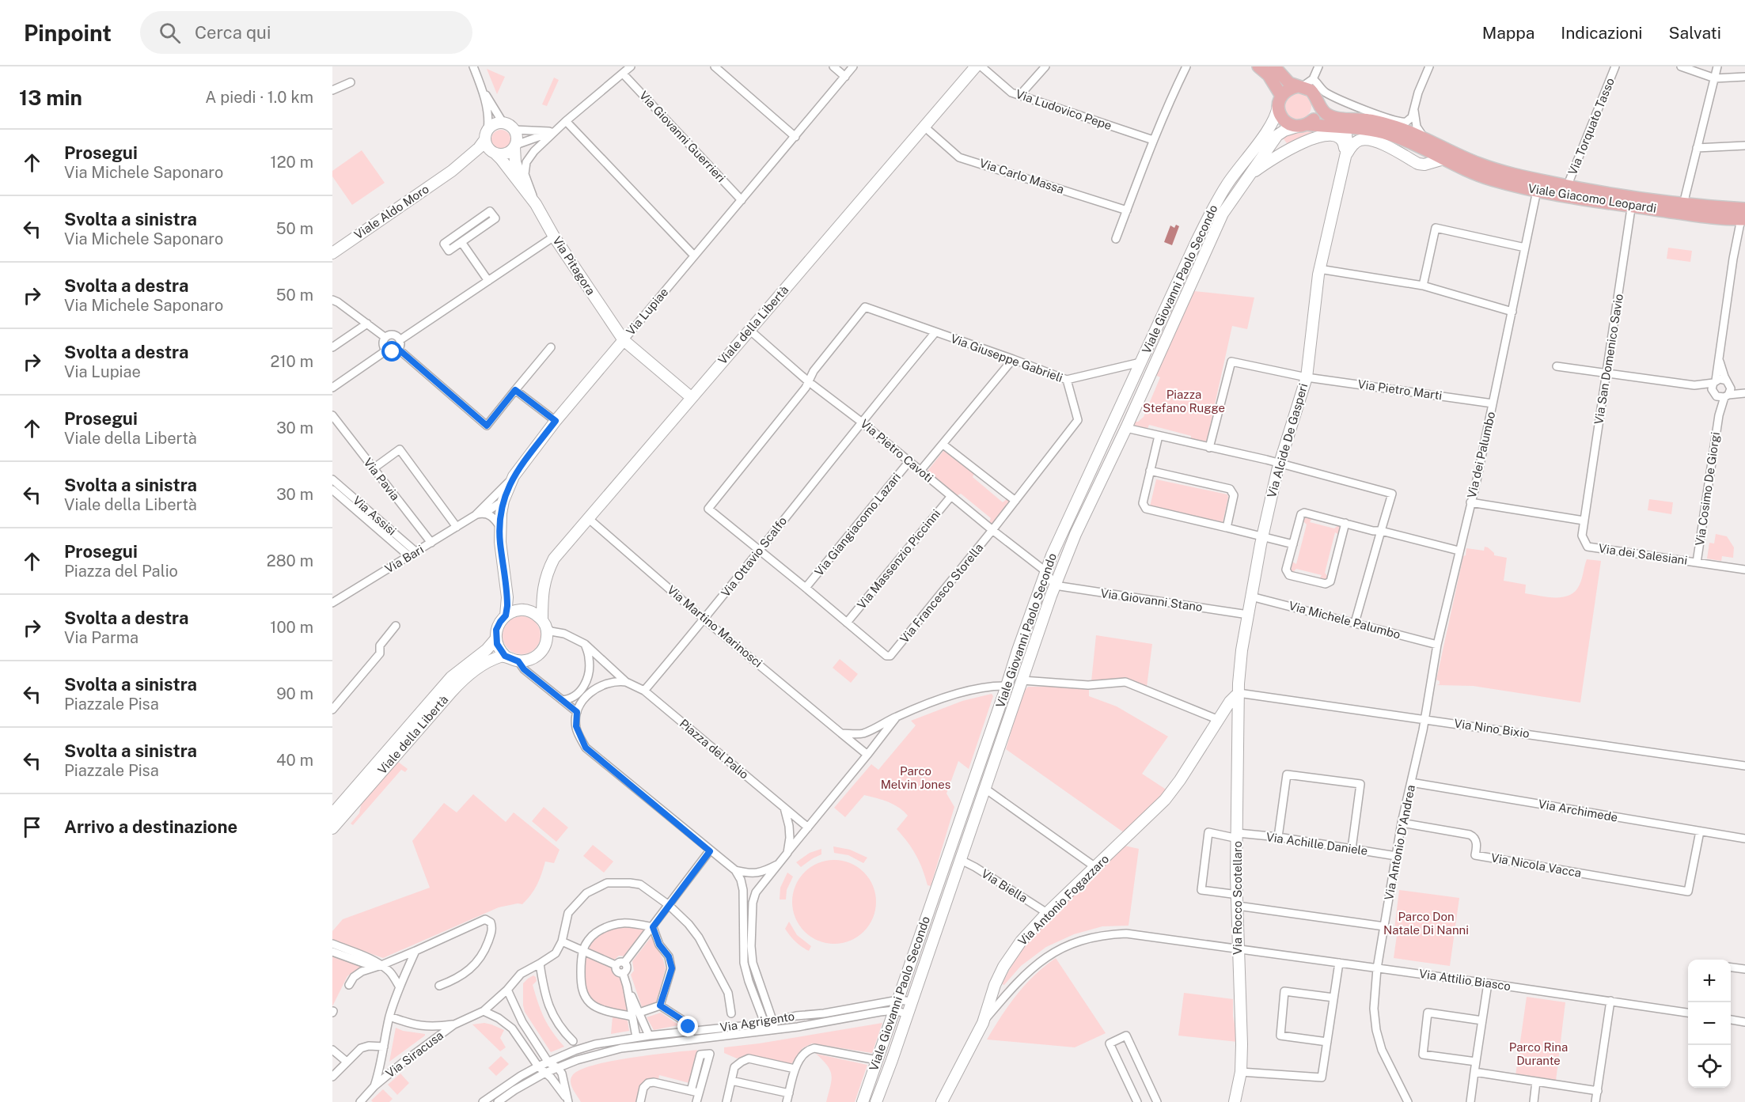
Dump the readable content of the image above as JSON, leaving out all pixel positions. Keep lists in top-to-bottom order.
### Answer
{
  "streets": {
    "main road": [
      "Viale Giacomo Leopardi",
      "Viale Aldo Moro",
      "Via Pitagora",
      "Viale Giovanni Paolo Secondo",
      "Via Lupiae",
      "Viale della Libertà",
      "Via Alcide De Gasperi",
      "Via Rocco Scotellaro",
      "Via Antonio Fogazzaro"
    ],
    "street": [
      "Via Ludovico Pepe",
      "Via Torquato Tasso",
      "Via Giovanni Guerrieri",
      "Via Carlo Massa",
      "Via Giuseppe Gabrieli",
      "Via San Domenico Savio",
      "Via Pietro Marti",
      "Via Pietro Cavoti",
      "Via dei Palumbo",
      "Via Pavia",
      "Via Cosimo De Giorgi",
      "Via Assisi",
      "Via Giangiacomo Lazari",
      "Via dei Salesiani",
      "Via Ottavio Scalfo",
      "Via Bari",
      "Via Massenzio Piccinni",
      "Via Francesco Storella",
      "Via Giovanni Stano",
      "Via Michele Palumbo",
      "Via Martino Marinosci",
      "Via Nino Bixio",
      "Piazza del Palio",
      "Via Archimede",
      "Via Antonio D'Andrea",
      "Via Achille Daniele",
      "Via Nicola Vacca",
      "Via Biella",
      "Via Attilio Biasco",
      "Via Agrigento",
      "Via Siracusa"
    ]
  },
  "crossings": [
    ["Via Torquato Tasso", "Viale Giacomo Leopardi"],
    ["Via Giovanni Guerrieri", "Via Lupiae"],
    ["Via Carlo Massa", "Viale della Libertà"],
    ["Viale Giacomo Leopardi", "Viale Giovanni Paolo Secondo"],
    ["Viale Giacomo Leopardi", "Via San Domenico Savio"],
    ["Viale Giacomo Leopardi", "Via Alcide De Gasperi"],
    ["Viale Giacomo Leopardi", "Via dei Palumbo"],
    ["Viale Giacomo Leopardi", "Via Cosimo De Giorgi"],
    ["Viale Aldo Moro", "Via Pitagora"],
    ["Via Pitagora", "Via Lupiae"],
    ["Via Pitagora", "Viale della Libertà"],
    ["Viale Giovanni Paolo Secondo", "Via Pietro Cavoti"],
    ["Viale Giovanni Paolo Secondo", "Via Giovanni Stano"],
    ["Viale Giovanni Paolo Secondo", "Via Biella"],
    ["Viale Giovanni Paolo Secondo", "Via Agrigento"],
    ["Via Lupiae", "Viale della Libertà"],
    ["Via Lupiae", "Via Bari"],
    ["Viale della Libertà", "Via Pietro Cavoti"],
    ["Viale della Libertà", "Via Martino Marinosci"],
    ["Via Giuseppe Gabrieli", "Via Pietro Cavoti"],
    ["Via Giuseppe Gabrieli", "Via Ottavio Scalfo"],
    ["Via Giuseppe Gabrieli", "Via Francesco Storella"],
    ["Via San Domenico Savio", "Via dei Salesiani"],
    ["Via Pietro Marti", "Via Alcide De Gasperi"],
    ["Via Pietro Marti", "Via dei Palumbo"],
    ["Via Alcide De Gasperi", "Via Giovanni Stano"],
    ["Via Alcide De Gasperi", "Via Michele Palumbo"],
    ["Via Alcide De Gasperi", "Via Nino Bixio"],
    ["Via Alcide De Gasperi", "Via Rocco Scotellaro"],
    ["Via Pietro Cavoti", "Via Giangiacomo Lazari"],
    ["Via Pietro Cavoti", "Via Ottavio Scalfo"],
    ["Via Pietro Cavoti", "Via Massenzio Piccinni"],
    ["Via Pietro Cavoti", "Via Francesco Storella"],
    ["Via Pietro Cavoti", "Via Giovanni Stano"],
    ["Via dei Palumbo", "Via Michele Palumbo"],
    ["Via dei Palumbo", "Via Nino Bixio"],
    ["Via dei Palumbo", "Via Antonio D'Andrea"],
    ["Via Pavia", "Via Bari"],
    ["Via Cosimo De Giorgi", "Via dei Salesiani"],
    ["Via Assisi", "Via Bari"],
    ["Via Ottavio Scalfo", "Via Martino Marinosci"],
    ["Via Ottavio Scalfo", "Piazza del Palio"],
    ["Via Massenzio Piccinni", "Via Francesco Storella"],
    ["Via Nino Bixio", "Via Antonio D'Andrea"],
    ["Via Nino Bixio", "Via Rocco Scotellaro"],
    ["Via Archimede", "Via Antonio D'Andrea"],
    ["Via Archimede", "Via Nicola Vacca"],
    ["Via Antonio D'Andrea", "Via Achille Daniele"],
    ["Via Antonio D'Andrea", "Via Nicola Vacca"],
    ["Via Antonio D'Andrea", "Via Attilio Biasco"],
    ["Via Achille Daniele", "Via Rocco Scotellaro"],
    ["Via Biella", "Via Antonio Fogazzaro"],
    ["Via Rocco Scotellaro", "Via Attilio Biasco"],
    ["Via Antonio Fogazzaro", "Via Attilio Biasco"]
  ],
  "parks": [
    "Piazza Stefano Rugge",
    "Parco Melvin Jones",
    "Parco Don Natale Di Nanni",
    "Parco Rina Durante"
  ],
  "page": {
    "header": "Pinpoint",
    "search": "Cerca qui",
    "nav": ["Mappa", "Indicazioni", "Salvati"],
    "heading": ["13 min", "A piedi · 1.0 km"],
    "list": [
      ["Prosegui", "Via Michele Saponaro", "120 m"],
      ["Svolta a sinistra", "Via Michele Saponaro", "50 m"],
      ["Svolta a destra", "Via Michele Saponaro", "50 m"],
      ["Svolta a destra", "Via Lupiae", "210 m"],
      ["Prosegui", "Viale della Libertà", "30 m"],
      ["Svolta a sinistra", "Viale della Libertà", "30 m"],
      ["Prosegui", "Piazza del Palio", "280 m"],
      ["Svolta a destra", "Via Parma", "100 m"],
      ["Svolta a sinistra", "Piazzale Pisa", "90 m"],
      ["Svolta a sinistra", "Piazzale Pisa", "40 m"],
      "Arrivo a destinazione"
    ],
    "map_buttons": ["+", "−"]
  }
}
